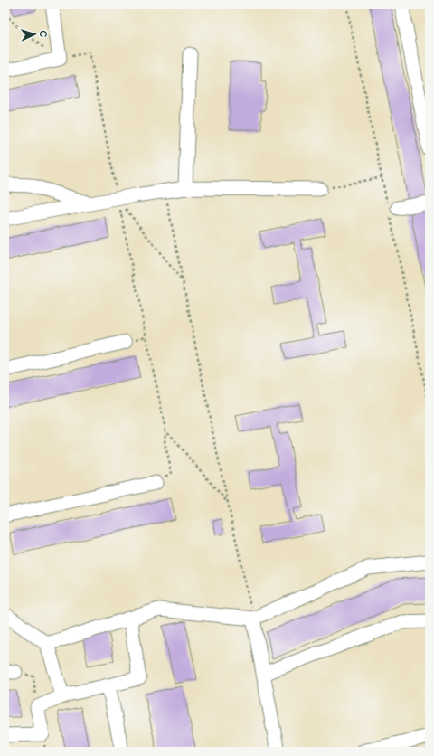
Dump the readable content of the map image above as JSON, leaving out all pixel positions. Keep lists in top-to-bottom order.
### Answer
{
  "north": "right"
}
